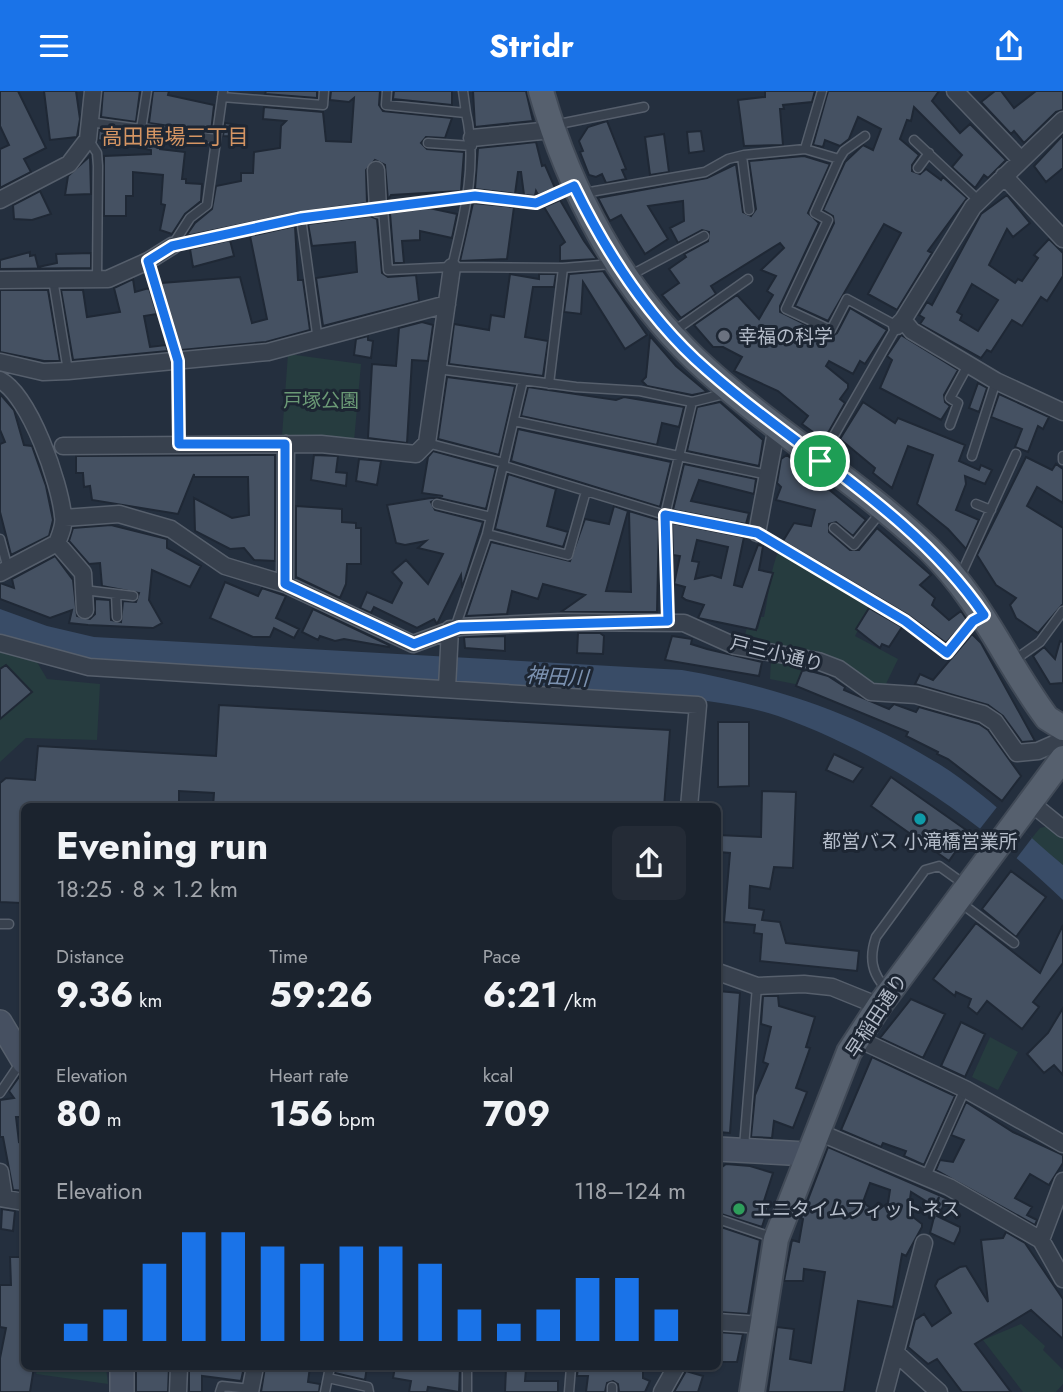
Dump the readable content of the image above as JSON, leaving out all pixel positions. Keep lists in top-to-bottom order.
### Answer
{
  "streets": {
    "main road": ["早稲田通り"],
    "street": ["戸三小通り"]
  },
  "districts": ["高田馬場三丁目"],
  "water": ["神田川"],
  "parks": ["戸塚公園"],
  "places": ["幸福の科学", "都営バス 小滝橋営業所", "エニタイムフィットネス"],
  "page": {
    "header": "Stridr",
    "heading": ["Evening run", "18:25 · 8 × 1.2 km"],
    "stats": [
      ["Distance", "9.36 km"],
      ["Time", "59:26"],
      ["Pace", "6:21 /km"],
      ["Elevation", "80 m"],
      ["Heart rate", "156 bpm"],
      ["kcal", "709"]
    ],
    "chart": ["Elevation", "118–124 m"]
  }
}
